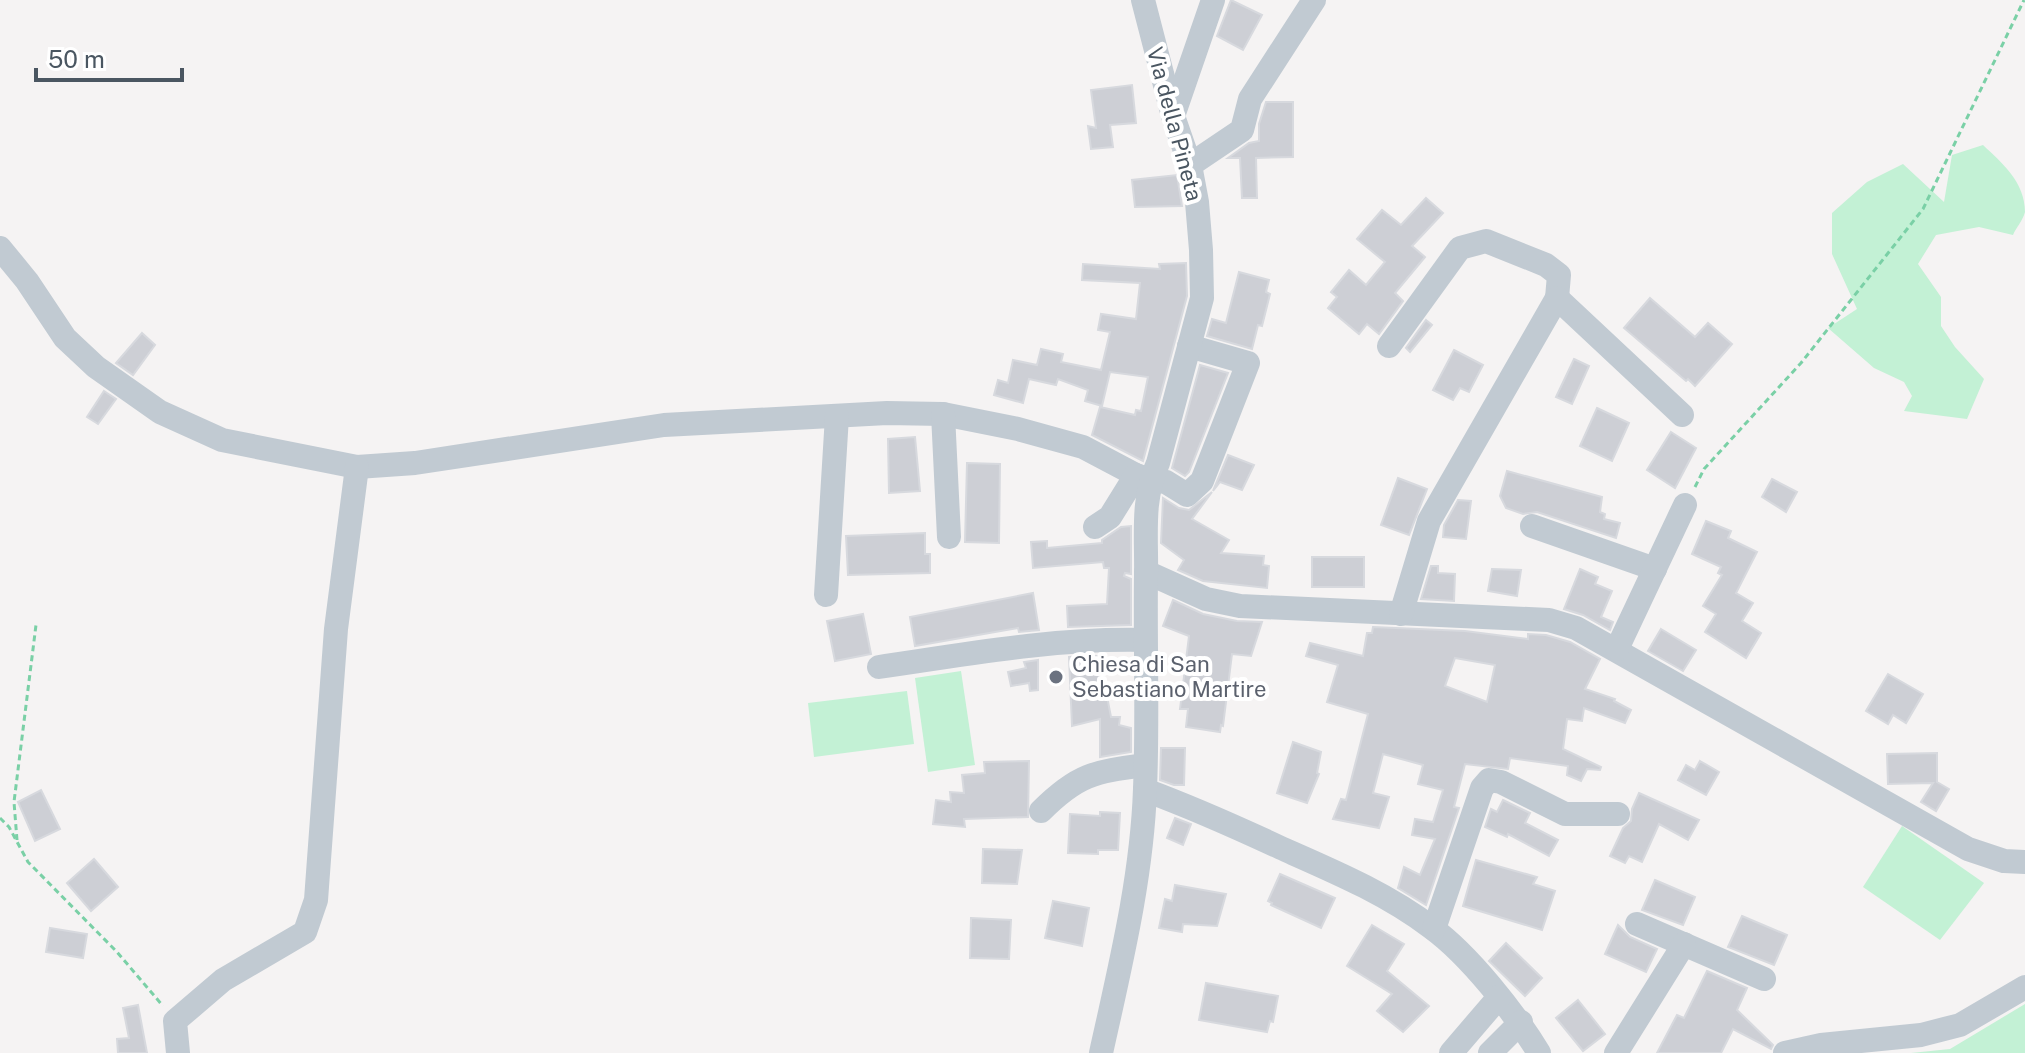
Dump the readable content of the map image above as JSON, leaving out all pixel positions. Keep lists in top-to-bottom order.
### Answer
{
  "streets": {
    "street": ["Via della Pineta"]
  },
  "places": ["Chiesa di San Sebastiano Martire"],
  "scale_bar": "50 m"
}
